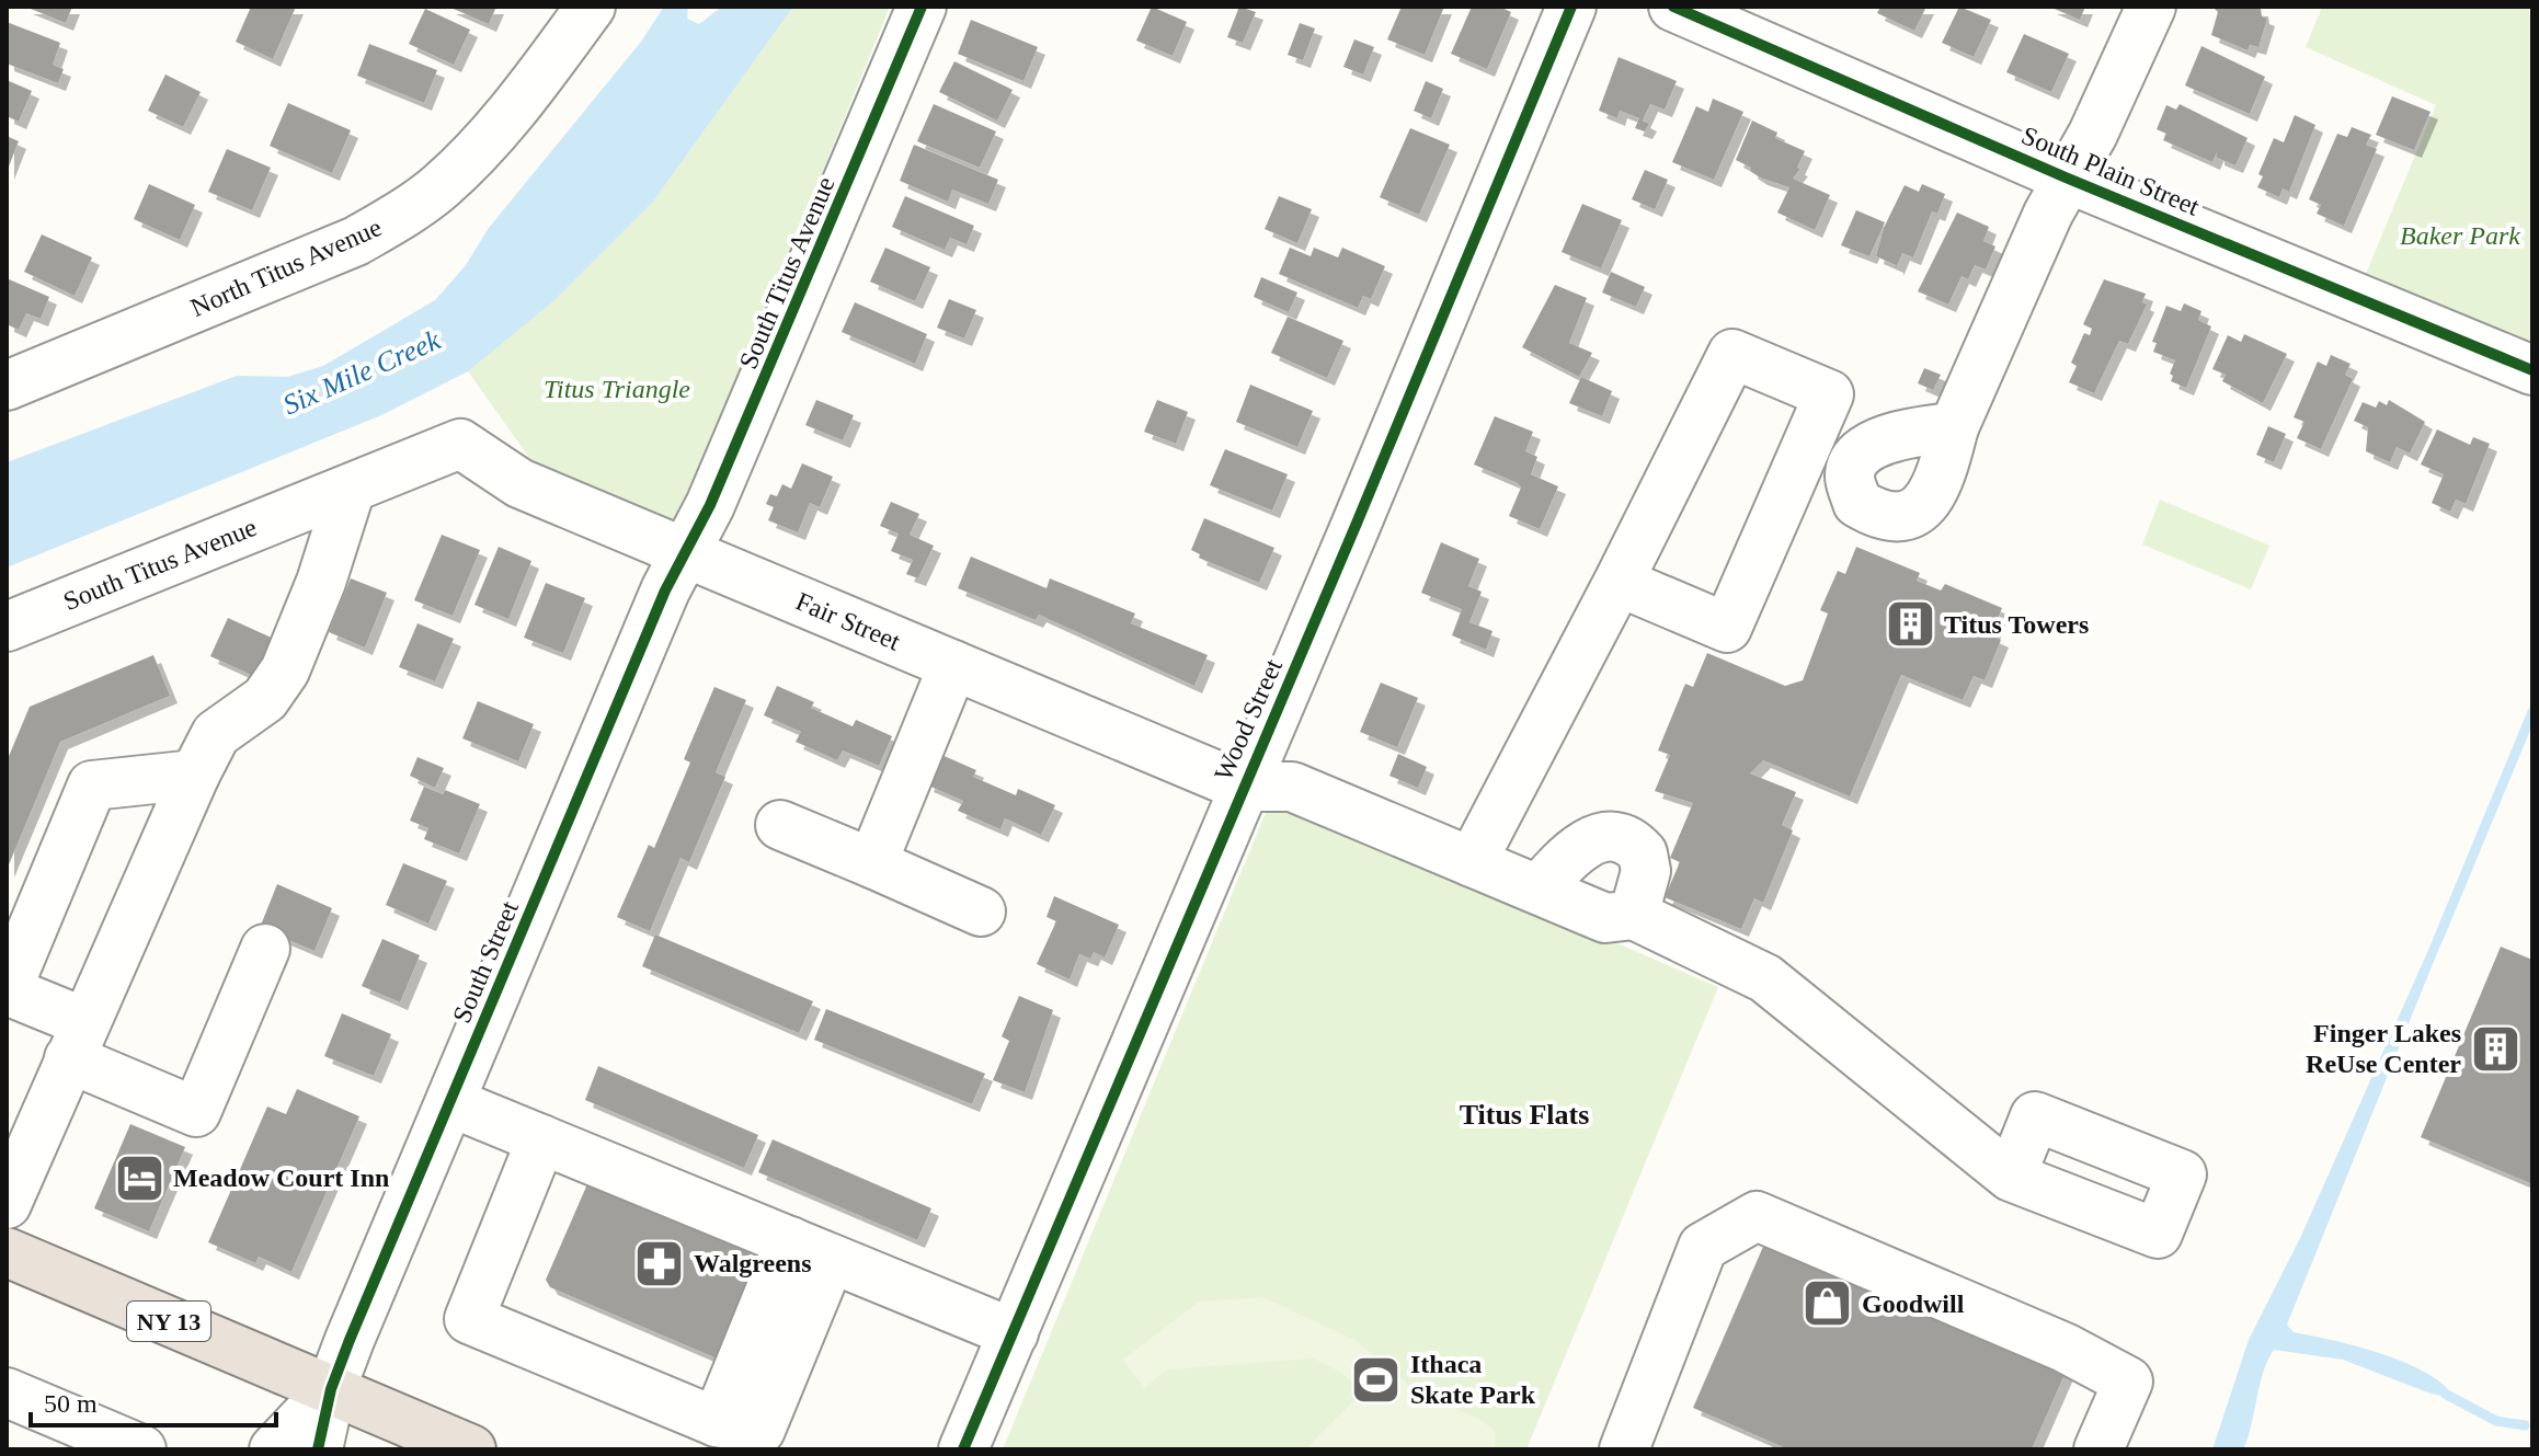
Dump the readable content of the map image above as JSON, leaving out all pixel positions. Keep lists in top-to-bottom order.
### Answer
{
  "streets": {
    "highway": ["NY 13"],
    "street": [
      "South Plain Street",
      "North Titus Avenue",
      "South Titus Avenue",
      "Fair Street",
      "Wood Street",
      "South Street"
    ]
  },
  "crossings": [
    ["South Titus Avenue", "Fair Street"],
    ["South Titus Avenue", "South Street"],
    ["Fair Street", "Wood Street"],
    ["Fair Street", "South Street"],
    ["South Street", "NY 13"]
  ],
  "districts": ["Titus Flats"],
  "water": ["Six Mile Creek"],
  "parks": ["Baker Park", "Titus Triangle"],
  "places": {
    "building": ["Titus Towers", "Finger Lakes ReUse Center"],
    "hotel": ["Meadow Court Inn"],
    "pharmacy": ["Walgreens"],
    "shop": ["Goodwill"],
    "sports": ["Ithaca Skate Park"]
  },
  "scale_bar": "50 m"
}
